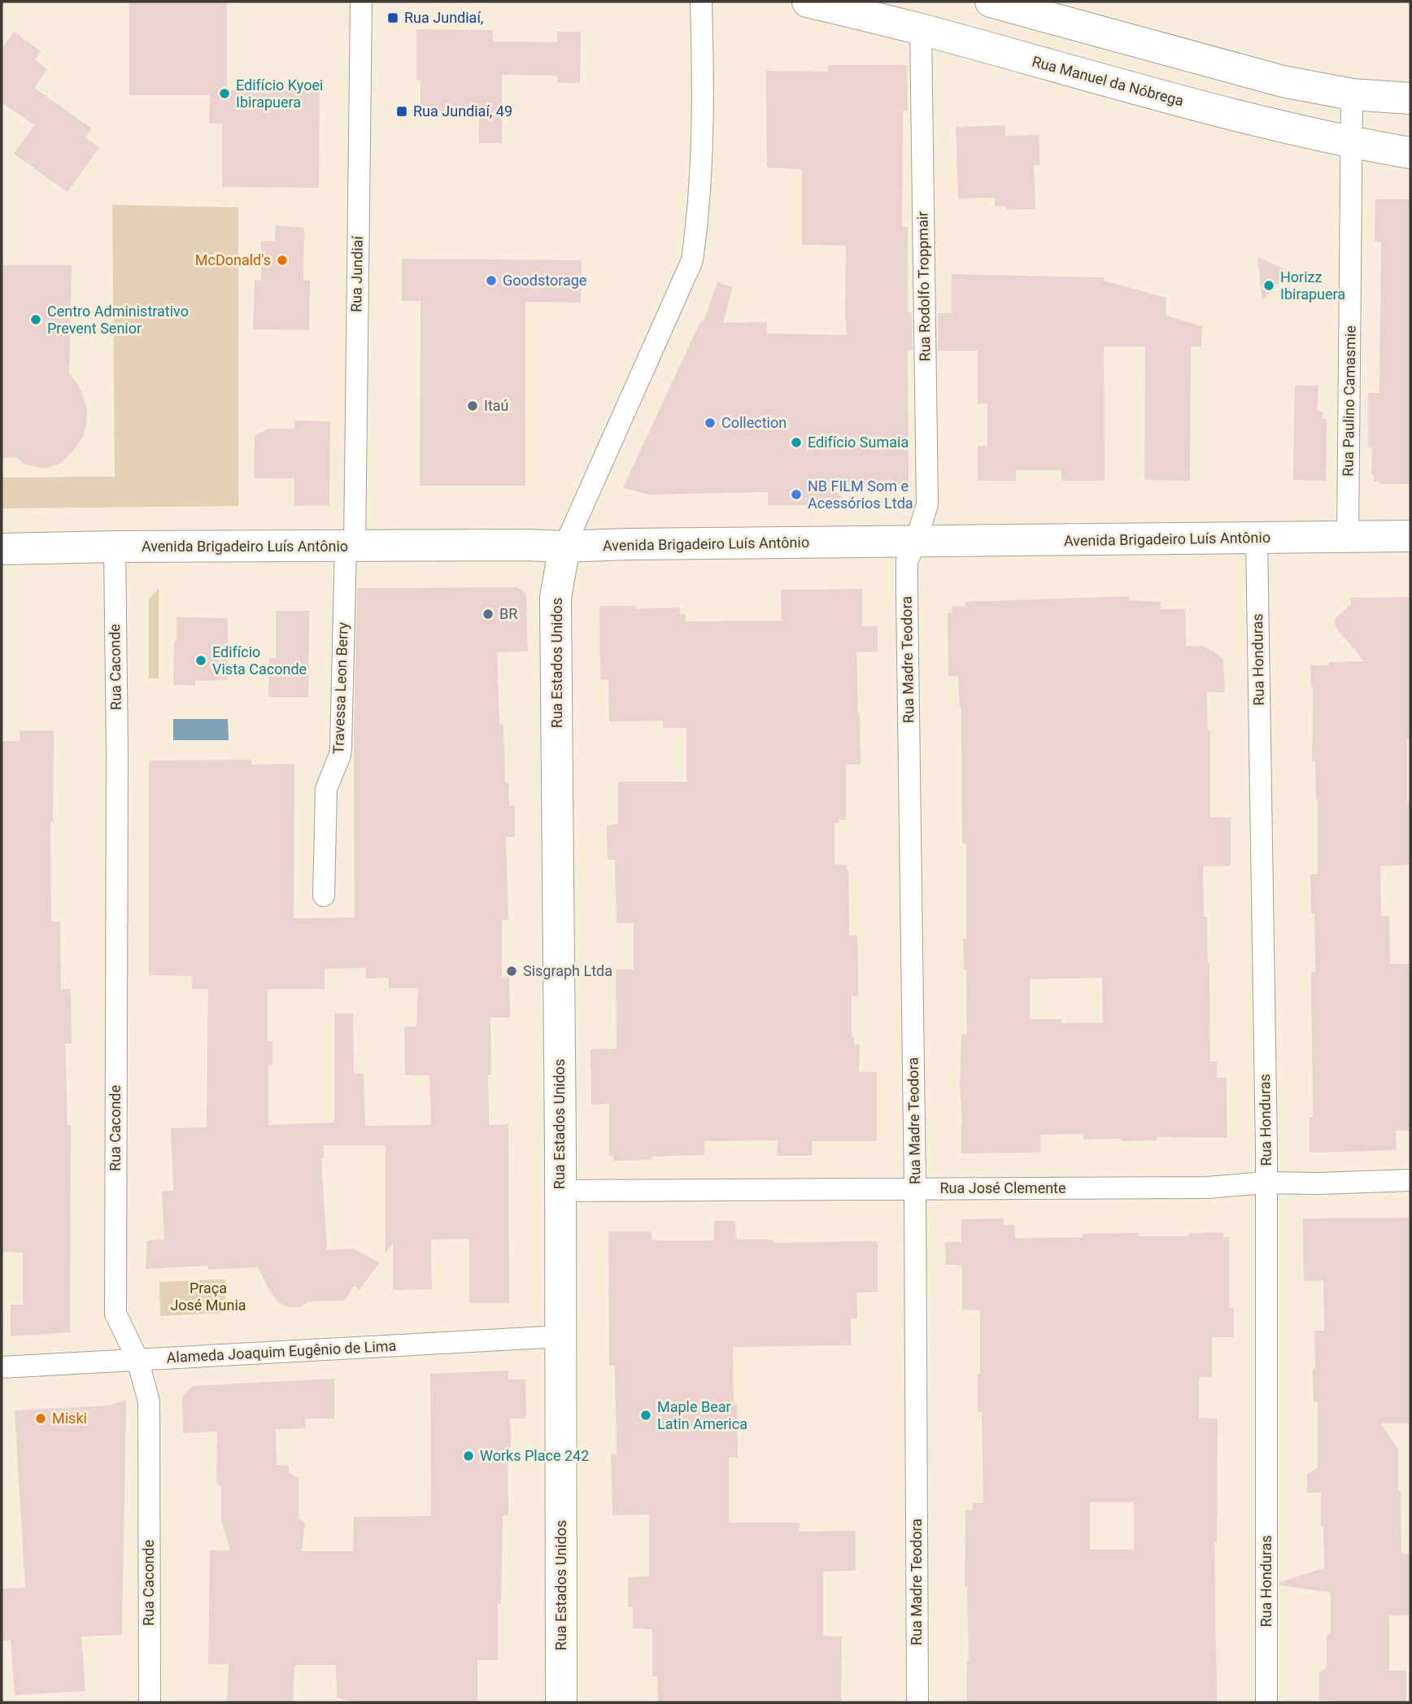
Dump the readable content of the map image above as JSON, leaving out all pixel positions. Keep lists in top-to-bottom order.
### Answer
{
  "streets": {
    "main road": ["Rua Manuel da Nóbrega", "Avenida Brigadeiro Luís Antônio", "Rua Estados Unidos"],
    "street": [
      "Rua Jundiaí",
      "Rua Rodolfo Troppmair",
      "Rua Paulino Camasmie",
      "Rua Madre Teodora",
      "Rua Honduras",
      "Rua Caconde",
      "Travessa Leon Berry",
      "Rua José Clemente",
      "Alameda Joaquim Eugênio de Lima"
    ]
  },
  "crossings": [
    ["Rua Manuel da Nóbrega", "Rua Rodolfo Troppmair"],
    ["Rua Manuel da Nóbrega", "Rua Paulino Camasmie"],
    ["Rua Jundiaí", "Avenida Brigadeiro Luís Antônio"],
    ["Rua Jundiaí", "Travessa Leon Berry"],
    ["Rua Rodolfo Troppmair", "Avenida Brigadeiro Luís Antônio"],
    ["Rua Rodolfo Troppmair", "Rua Madre Teodora"],
    ["Rua Paulino Camasmie", "Avenida Brigadeiro Luís Antônio"],
    ["Avenida Brigadeiro Luís Antônio", "Rua Madre Teodora"],
    ["Avenida Brigadeiro Luís Antônio", "Rua Honduras"],
    ["Avenida Brigadeiro Luís Antônio", "Rua Estados Unidos"],
    ["Avenida Brigadeiro Luís Antônio", "Rua Caconde"],
    ["Avenida Brigadeiro Luís Antônio", "Travessa Leon Berry"],
    ["Rua Madre Teodora", "Rua José Clemente"],
    ["Rua Honduras", "Rua José Clemente"],
    ["Rua Estados Unidos", "Rua José Clemente"],
    ["Rua Estados Unidos", "Alameda Joaquim Eugênio de Lima"],
    ["Rua Caconde", "Alameda Joaquim Eugênio de Lima"]
  ],
  "parks": ["Praça José Munia"],
  "places": {
    "transit": ["Rua Jundiaí,", "Rua Jundiaí, 49"],
    "other": [
      "Edifício Kyoei Ibirapuera",
      "McDonald's",
      "Goodstorage",
      "Horizz Ibirapuera",
      "Centro Administrativo Prevent Senior",
      "Itaú",
      "Collection",
      "Edifício Sumaia",
      "NB FILM Som e Acessórios Ltda",
      "BR",
      "Edifício Vista Caconde",
      "Sisgraph Ltda",
      "Maple Bear Latin America",
      "Miski",
      "Works Place 242"
    ]
  }
}
